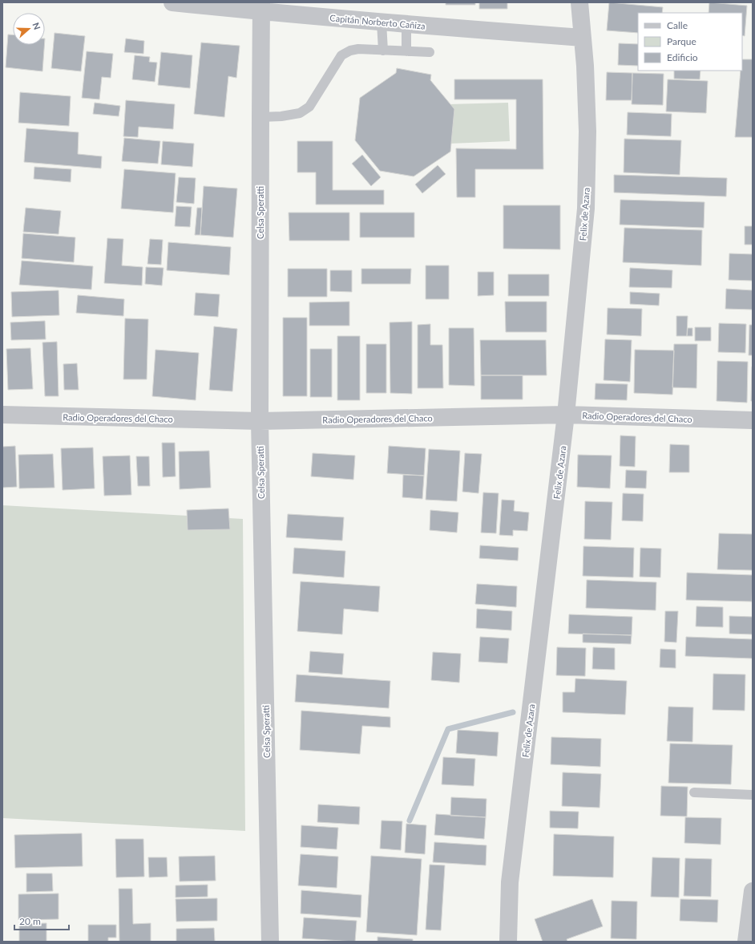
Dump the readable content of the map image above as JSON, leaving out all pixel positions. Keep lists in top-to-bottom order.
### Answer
{
  "streets": {
    "street": [
      "Capitán Norberto Cañiza",
      "Celsa Speratti",
      "Felix de Azara",
      "Radio Operadores del Chaco"
    ]
  },
  "crossings": [
    ["Capitán Norberto Cañiza", "Celsa Speratti"],
    ["Capitán Norberto Cañiza", "Felix de Azara"],
    ["Celsa Speratti", "Radio Operadores del Chaco"],
    ["Felix de Azara", "Radio Operadores del Chaco"]
  ],
  "legend": ["Calle", "Parque", "Edificio"],
  "scale_bar": "20 m",
  "north": "right"
}
